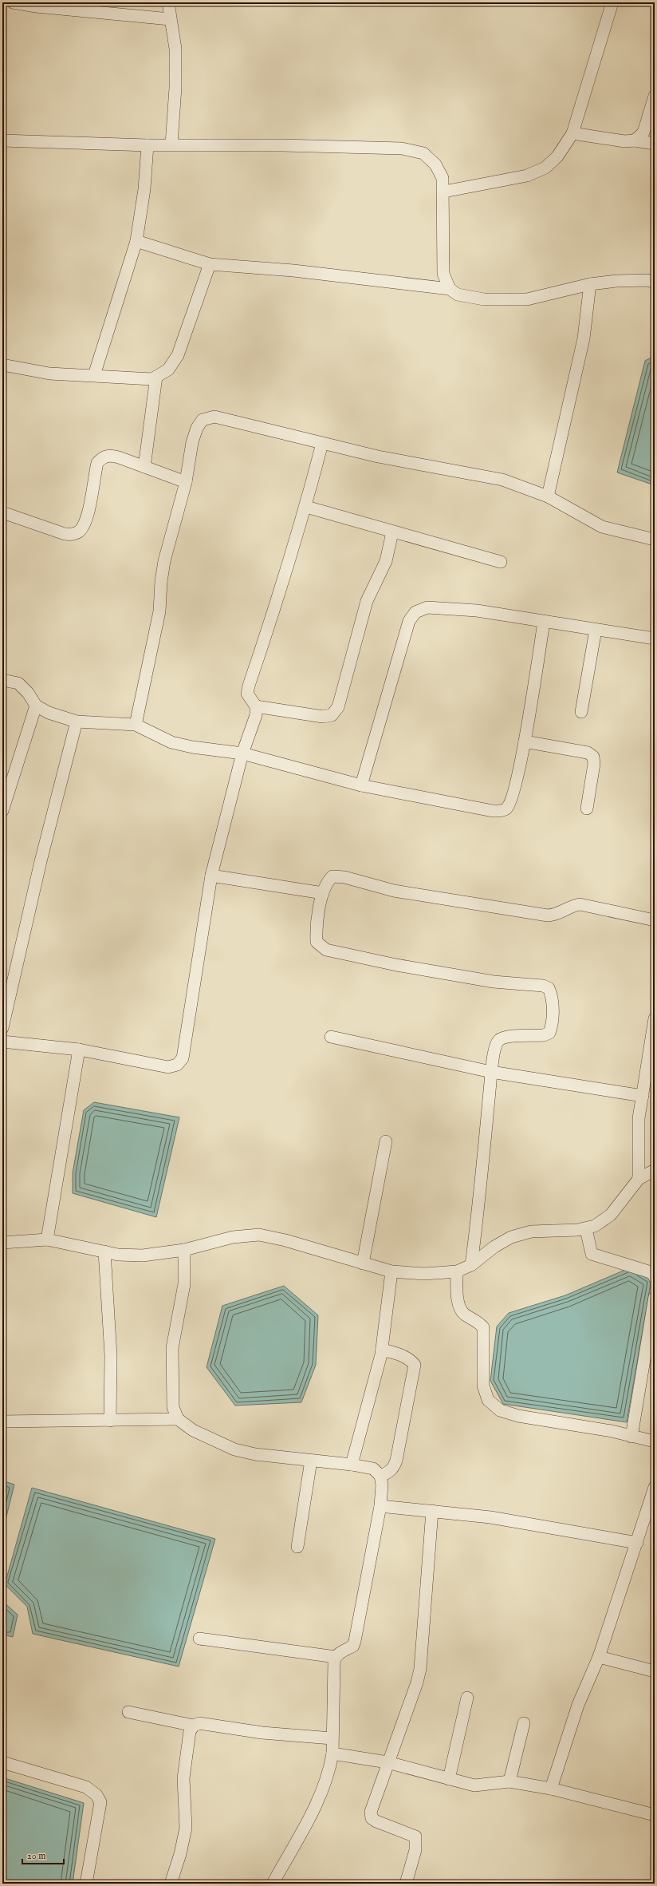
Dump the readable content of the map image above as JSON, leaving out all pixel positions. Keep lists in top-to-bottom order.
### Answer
{
  "scale_bar": "20 m"
}
